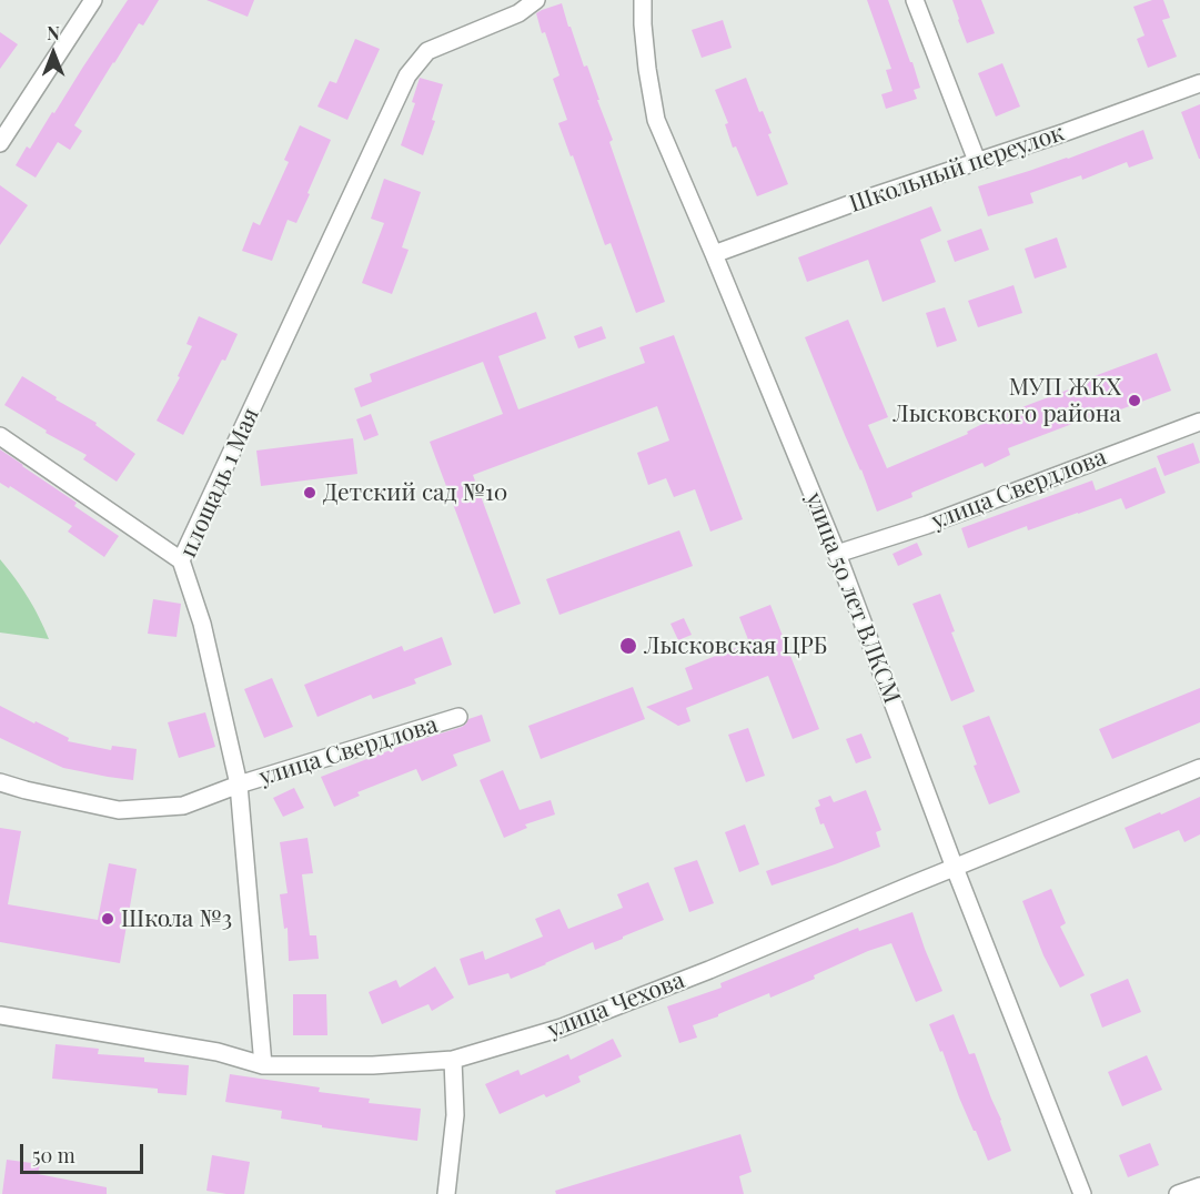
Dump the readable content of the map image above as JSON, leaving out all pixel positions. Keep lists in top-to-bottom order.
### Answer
{
  "streets": {
    "street": [
      "Школьный переулок",
      "площадь 1 Мая",
      "улица Свердлова",
      "улица 50 лет ВЛКСМ",
      "улица Чехова"
    ]
  },
  "crossings": [
    ["Школьный переулок", "улица 50 лет ВЛКСМ"],
    ["площадь 1 Мая", "улица Свердлова"],
    ["площадь 1 Мая", "улица Чехова"],
    ["улица Свердлова", "улица 50 лет ВЛКСМ"],
    ["улица 50 лет ВЛКСМ", "улица Чехова"]
  ],
  "places": [
    "МУП ЖКХ Лысковского района",
    "Детский сад №10",
    "Лысковская ЦРБ",
    "Школа №3"
  ],
  "scale_bar": "50 m",
  "north": "top"
}
